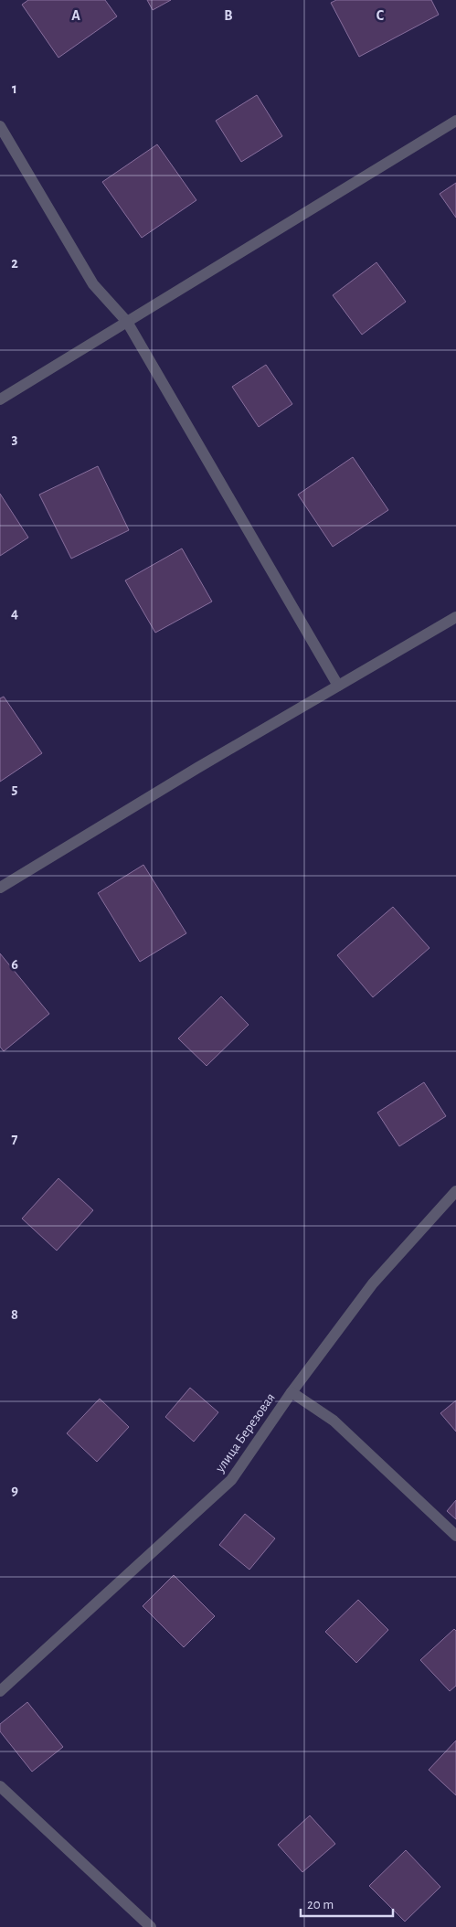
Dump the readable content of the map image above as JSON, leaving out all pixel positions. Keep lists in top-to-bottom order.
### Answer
{
  "streets": {
    "street": ["улица Березовая"]
  },
  "scale_bar": "20 m",
  "grid": {
    "columns": ["A", "B", "C"],
    "rows": [
      "1",
      "2",
      "3",
      "4",
      "5",
      "6",
      "7",
      "8",
      "9"
    ]
  }
}
